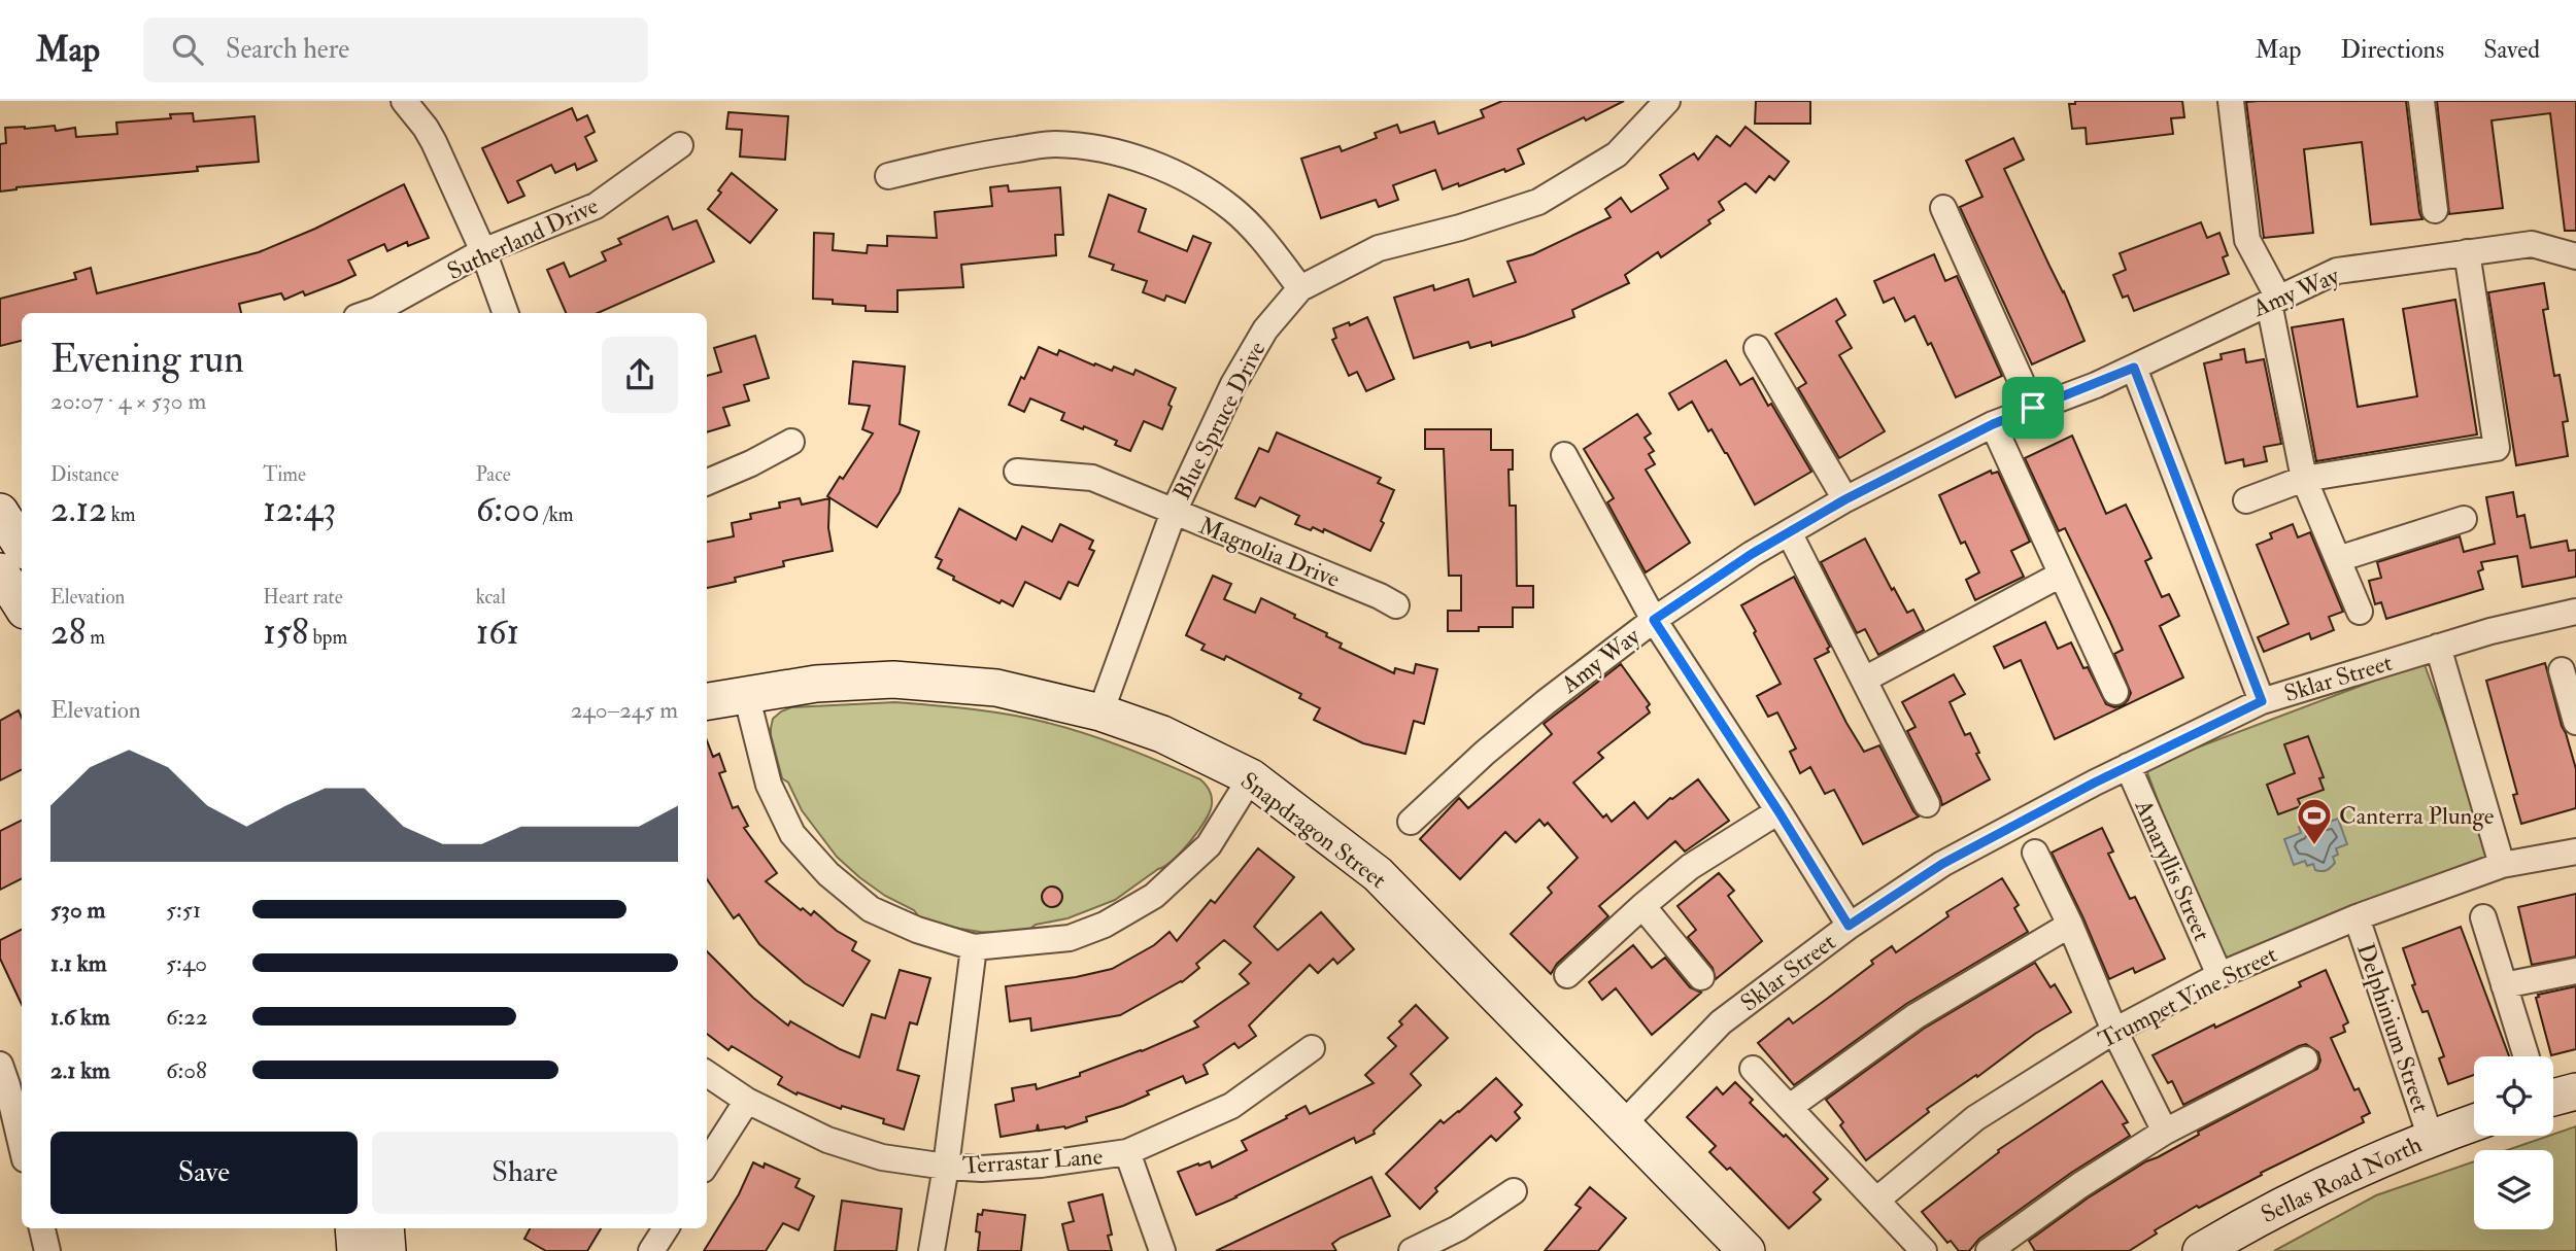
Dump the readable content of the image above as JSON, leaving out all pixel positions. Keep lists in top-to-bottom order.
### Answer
{
  "streets": {
    "street": [
      "Sutherland Drive",
      "Amy Way",
      "Blue Spruce Drive",
      "Magnolia Drive",
      "Sklar Street",
      "Snapdragon Street",
      "Amaryllis Street",
      "Trumpet Vine Street",
      "Delphinium Street",
      "Terrastar Lane",
      "Sellas Road North"
    ]
  },
  "crossings": [
    ["Blue Spruce Drive", "Magnolia Drive"],
    ["Blue Spruce Drive", "Snapdragon Street"],
    ["Sklar Street", "Snapdragon Street"],
    ["Sklar Street", "Amaryllis Street"],
    ["Amaryllis Street", "Trumpet Vine Street"],
    ["Trumpet Vine Street", "Delphinium Street"],
    ["Delphinium Street", "Sellas Road North"]
  ],
  "places": {
    "sports": ["Canterra Plunge"]
  },
  "page": {
    "header": "Map",
    "search": "Search here",
    "nav": ["Map", "Directions", "Saved"],
    "heading": ["Evening run", "20:07 · 4 × 530 m"],
    "stats": [
      ["Distance", "2.12 km"],
      ["Time", "12:43"],
      ["Pace", "6:00 /km"],
      ["Elevation", "28 m"],
      ["Heart rate", "158 bpm"],
      ["kcal", "161"]
    ],
    "chart": ["Elevation", "240–245 m"],
    "list": [
      {
        "name": "530 m",
        "note": "5:51"
      },
      {
        "name": "1.1 km",
        "note": "5:40"
      },
      {
        "name": "1.6 km",
        "note": "6:22"
      },
      {
        "name": "2.1 km",
        "note": "6:08"
      }
    ],
    "buttons": ["Save", "Share"]
  }
}
